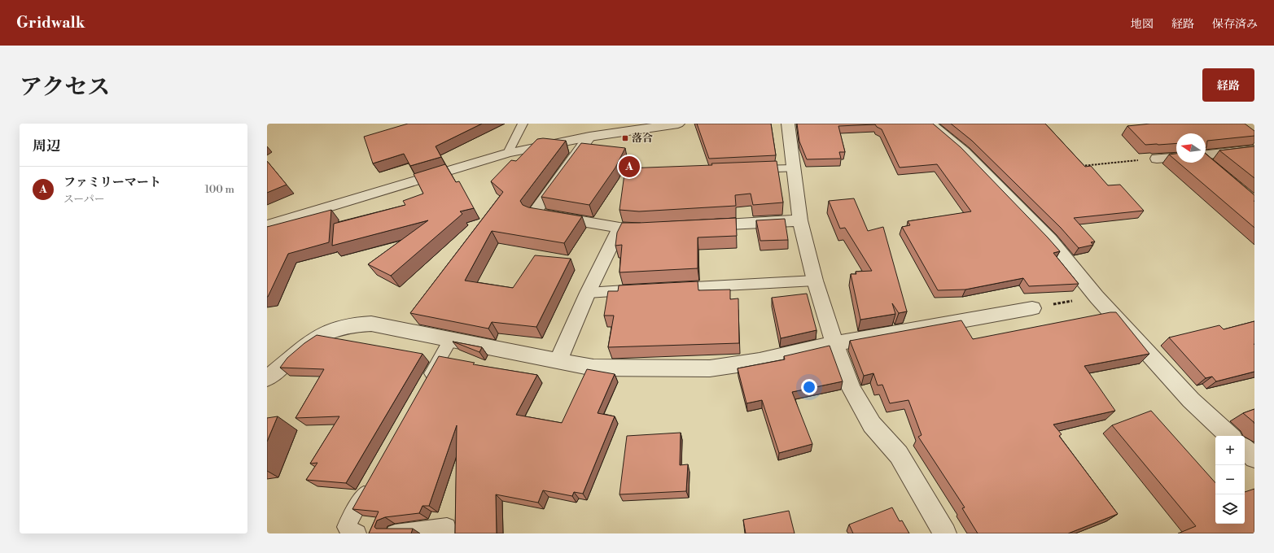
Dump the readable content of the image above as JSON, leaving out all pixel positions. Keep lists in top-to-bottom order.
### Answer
{
  "places": {
    "transit": ["落合"]
  },
  "north": "left",
  "page": {
    "header": "Gridwalk",
    "nav": ["地図", "経路", "保存済み"],
    "title": "アクセス",
    "buttons": "経路",
    "heading": "周辺",
    "pins": "A",
    "list": [
      {
        "mark": "A",
        "name": "ファミリーマート",
        "note": "スーパー",
        "value": "100 m"
      }
    ],
    "map_buttons": ["+", "−"]
  }
}
